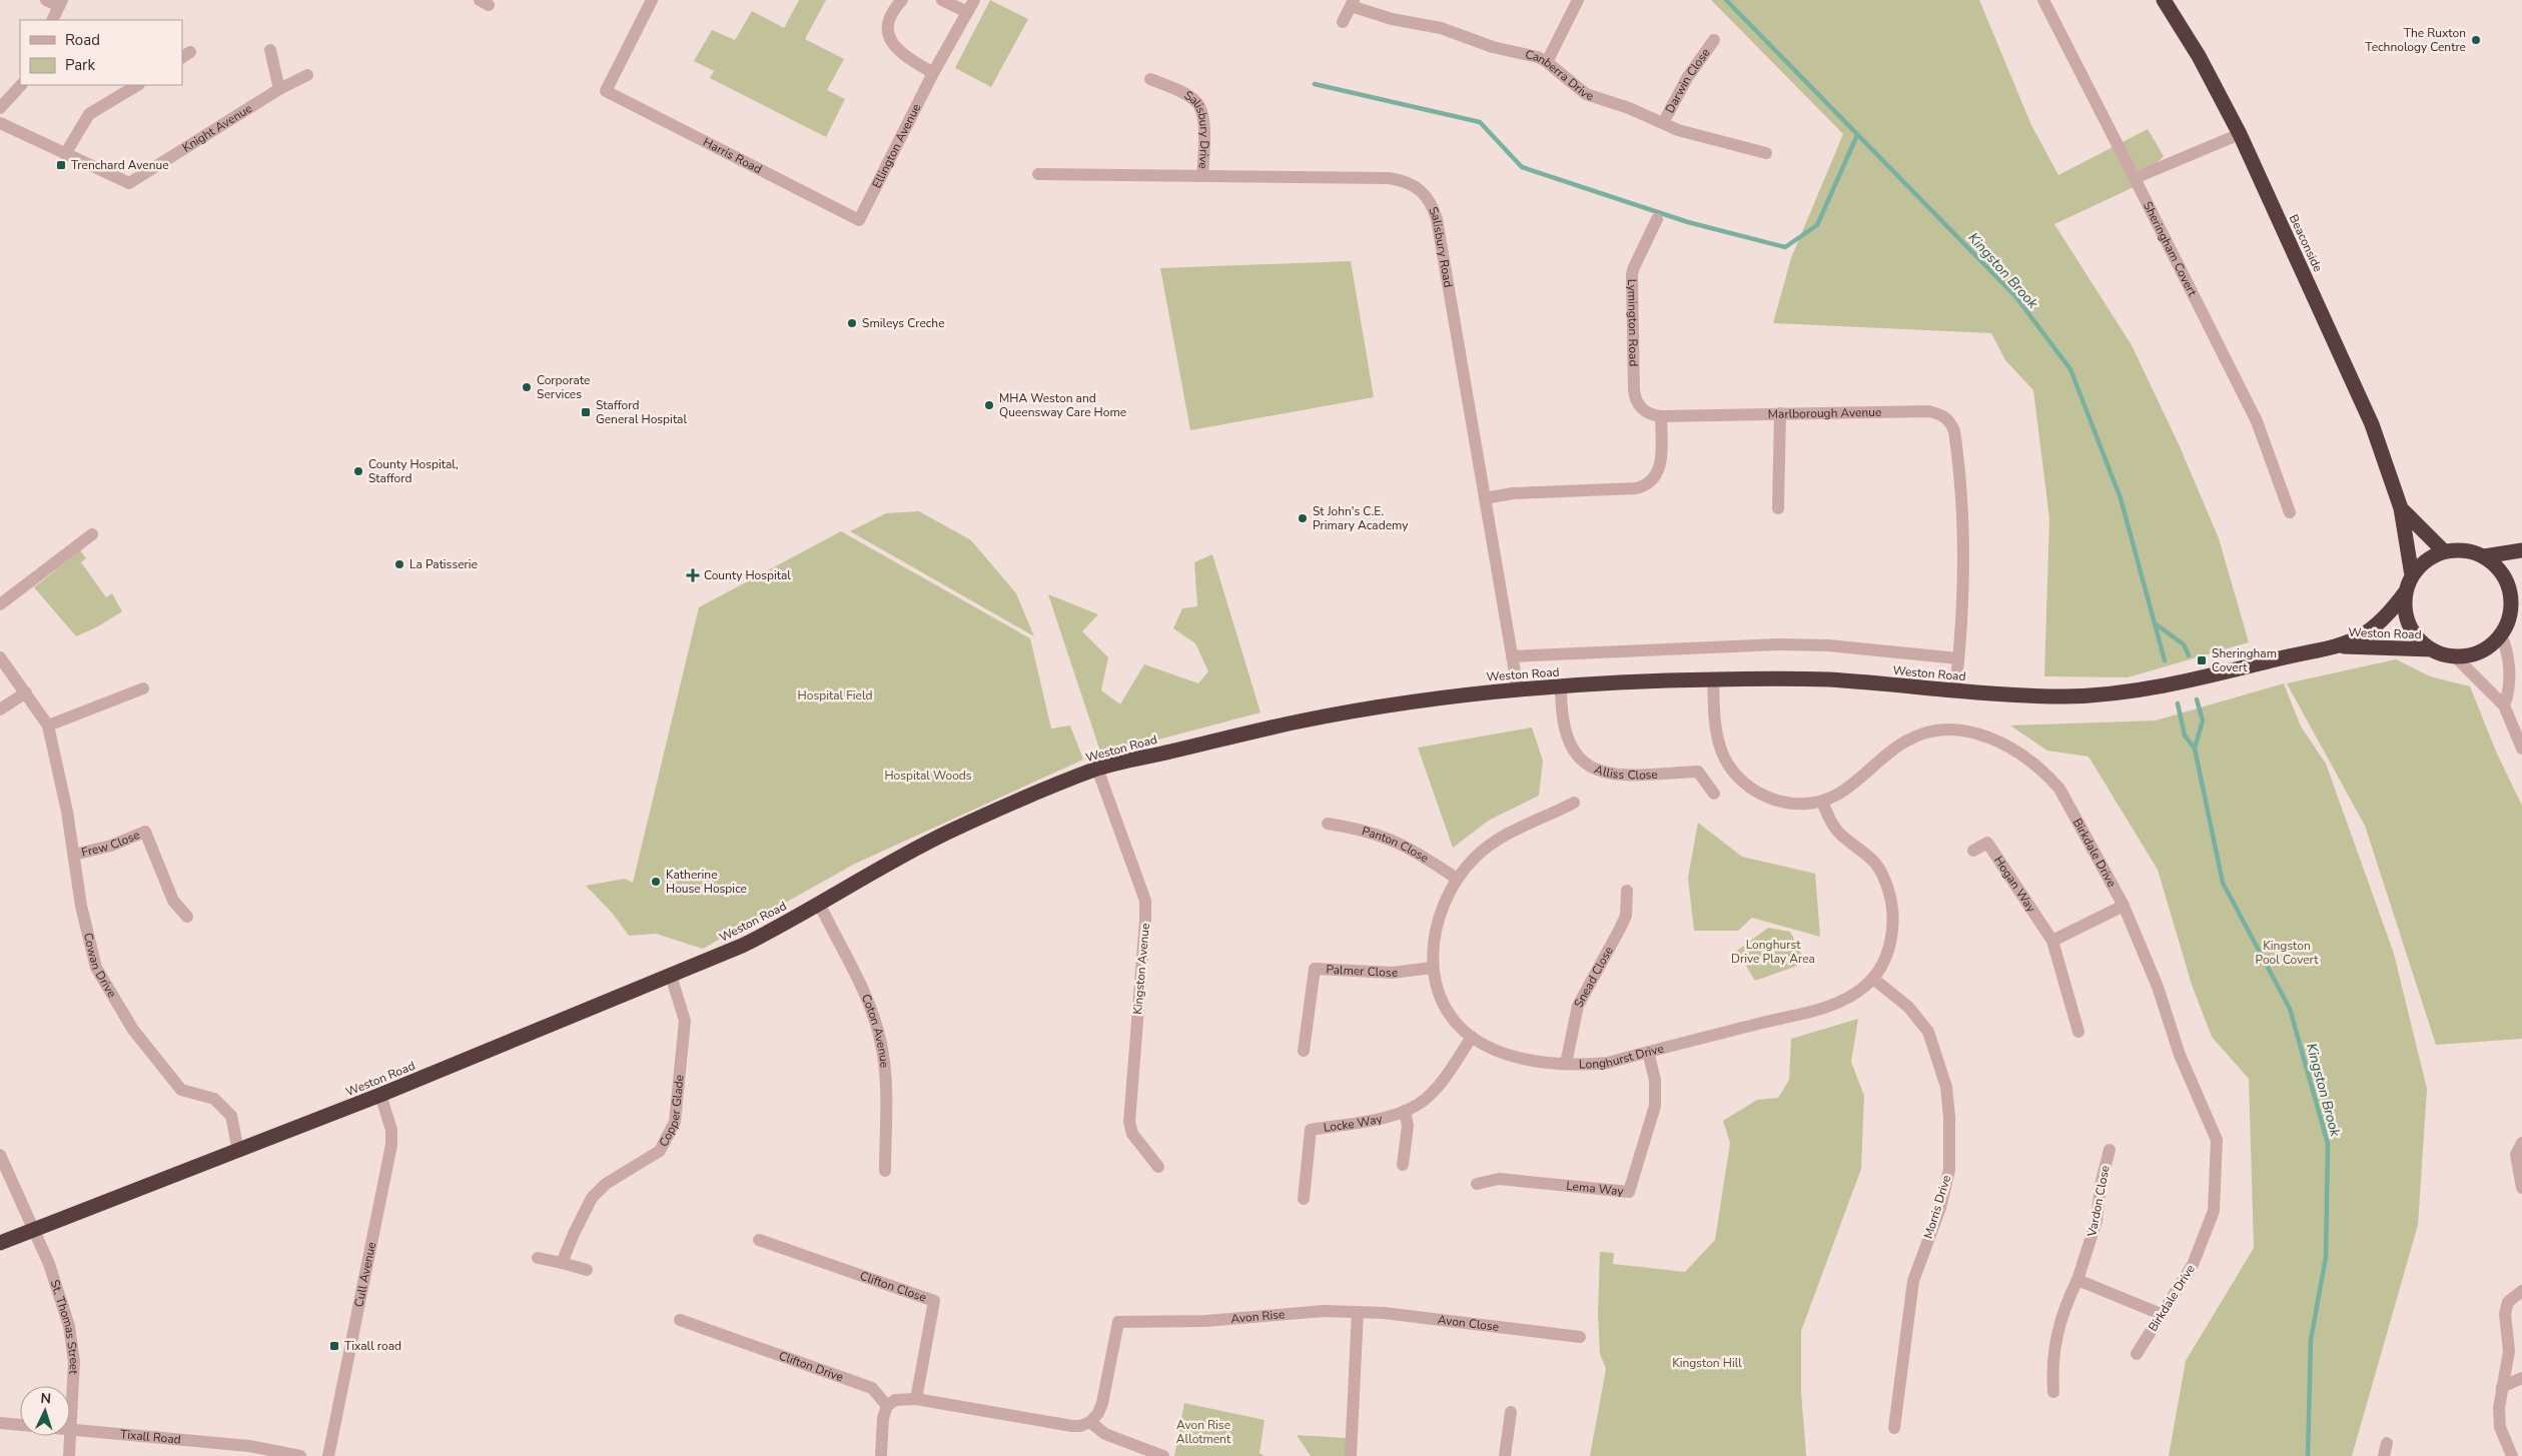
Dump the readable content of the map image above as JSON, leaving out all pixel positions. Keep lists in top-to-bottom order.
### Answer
{
  "streets": {
    "highway": ["Beaconside", "Weston Road"],
    "street": [
      "Canberra Drive",
      "Darwin Close",
      "Knight Avenue",
      "Salisbury Drive",
      "Ellington Avenue",
      "Harris Road",
      "Salisbury Road",
      "Sheringham Covert",
      "Lymington Road",
      "Marlborough Avenue",
      "Alliss Close",
      "Frew Close",
      "Panton Close",
      "Birkdale Drive",
      "Hogan Way",
      "Cowan Drive",
      "Kingston Avenue",
      "Palmer Close",
      "Snead Close",
      "Coton Avenue",
      "Longhurst Drive",
      "Copper Glade",
      "Locke Way",
      "Lema Way",
      "Vardon Close",
      "Morris Drive",
      "Cull Avenue",
      "Clifton Close",
      "Avon Rise",
      "Avon Close",
      "St. Thomas Street",
      "Clifton Drive",
      "Tixall Road"
    ]
  },
  "crossings": [
    ["Canberra Drive", "Darwin Close"],
    ["Salisbury Drive", "Salisbury Road"],
    ["Ellington Avenue", "Harris Road"],
    ["Beaconside", "Weston Road"],
    ["Salisbury Road", "Weston Road"],
    ["Lymington Road", "Marlborough Avenue"],
    ["Marlborough Avenue", "Weston Road"],
    ["Weston Road", "Alliss Close"],
    ["Weston Road", "Birkdale Drive"],
    ["Weston Road", "Cowan Drive"],
    ["Weston Road", "Kingston Avenue"],
    ["Weston Road", "Coton Avenue"],
    ["Weston Road", "Copper Glade"],
    ["Weston Road", "Cull Avenue"],
    ["Weston Road", "St. Thomas Street"],
    ["Frew Close", "Cowan Drive"],
    ["Panton Close", "Longhurst Drive"],
    ["Birkdale Drive", "Longhurst Drive"],
    ["Palmer Close", "Longhurst Drive"],
    ["Snead Close", "Longhurst Drive"],
    ["Longhurst Drive", "Locke Way"],
    ["Longhurst Drive", "Lema Way"],
    ["Longhurst Drive", "Morris Drive"],
    ["Avon Rise", "Avon Close"],
    ["St. Thomas Street", "Tixall Road"]
  ],
  "water": ["Kingston Brook"],
  "parks": [
    "Hospital Field",
    "Hospital Woods",
    "Longhurst Drive Play Area",
    "Kingston Pool Covert",
    "Kingston Hill",
    "Avon Rise Allotment"
  ],
  "places": {
    "other": [
      "The Ruxton Technology Centre",
      "Smileys Creche",
      "Corporate Services",
      "MHA Weston and Queensway Care Home",
      "County Hospital, Stafford",
      "St John's C.E. Primary Academy",
      "La Patisserie",
      "Katherine House Hospice"
    ],
    "transit": [
      "Trenchard Avenue",
      "Stafford General Hospital",
      "Sheringham Covert",
      "Tixall road"
    ],
    "health": ["County Hospital"]
  },
  "legend": ["Road", "Park"],
  "north": "top"
}
